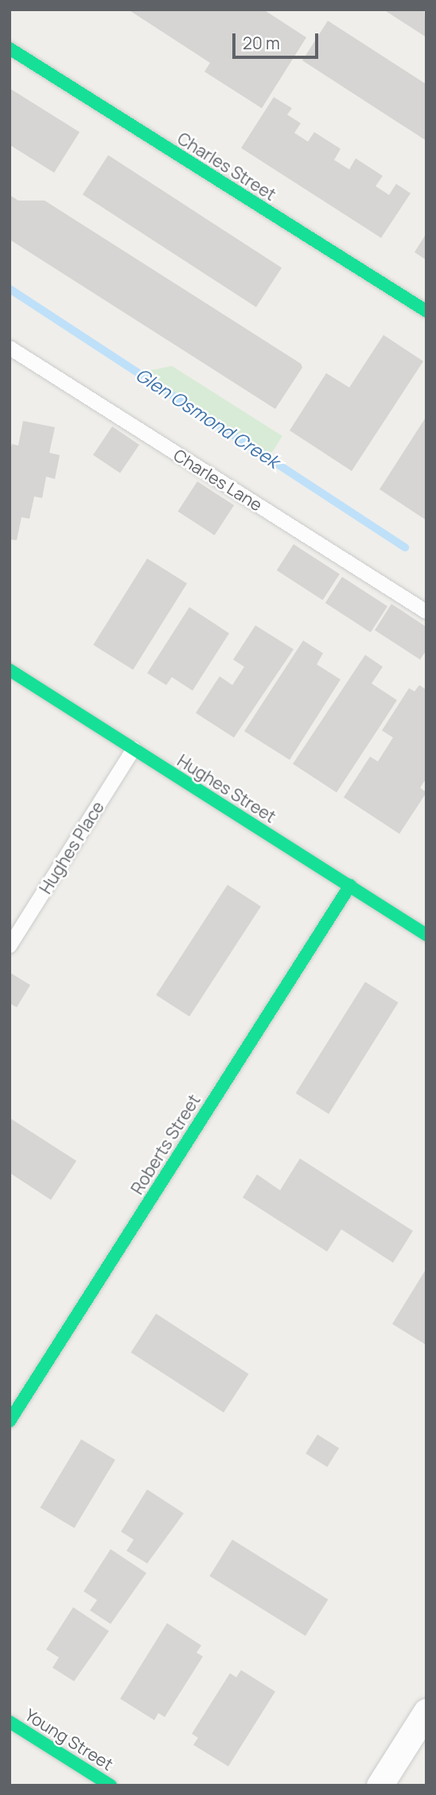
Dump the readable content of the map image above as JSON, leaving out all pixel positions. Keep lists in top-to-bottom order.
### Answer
{
  "streets": {
    "street": [
      "Charles Street",
      "Hughes Street",
      "Roberts Street",
      "Young Street"
    ],
    "lane": ["Charles Lane", "Hughes Place"]
  },
  "crossings": [
    ["Hughes Street", "Hughes Place"],
    ["Hughes Street", "Roberts Street"]
  ],
  "water": ["Glen Osmond Creek"],
  "scale_bar": "20 m"
}
